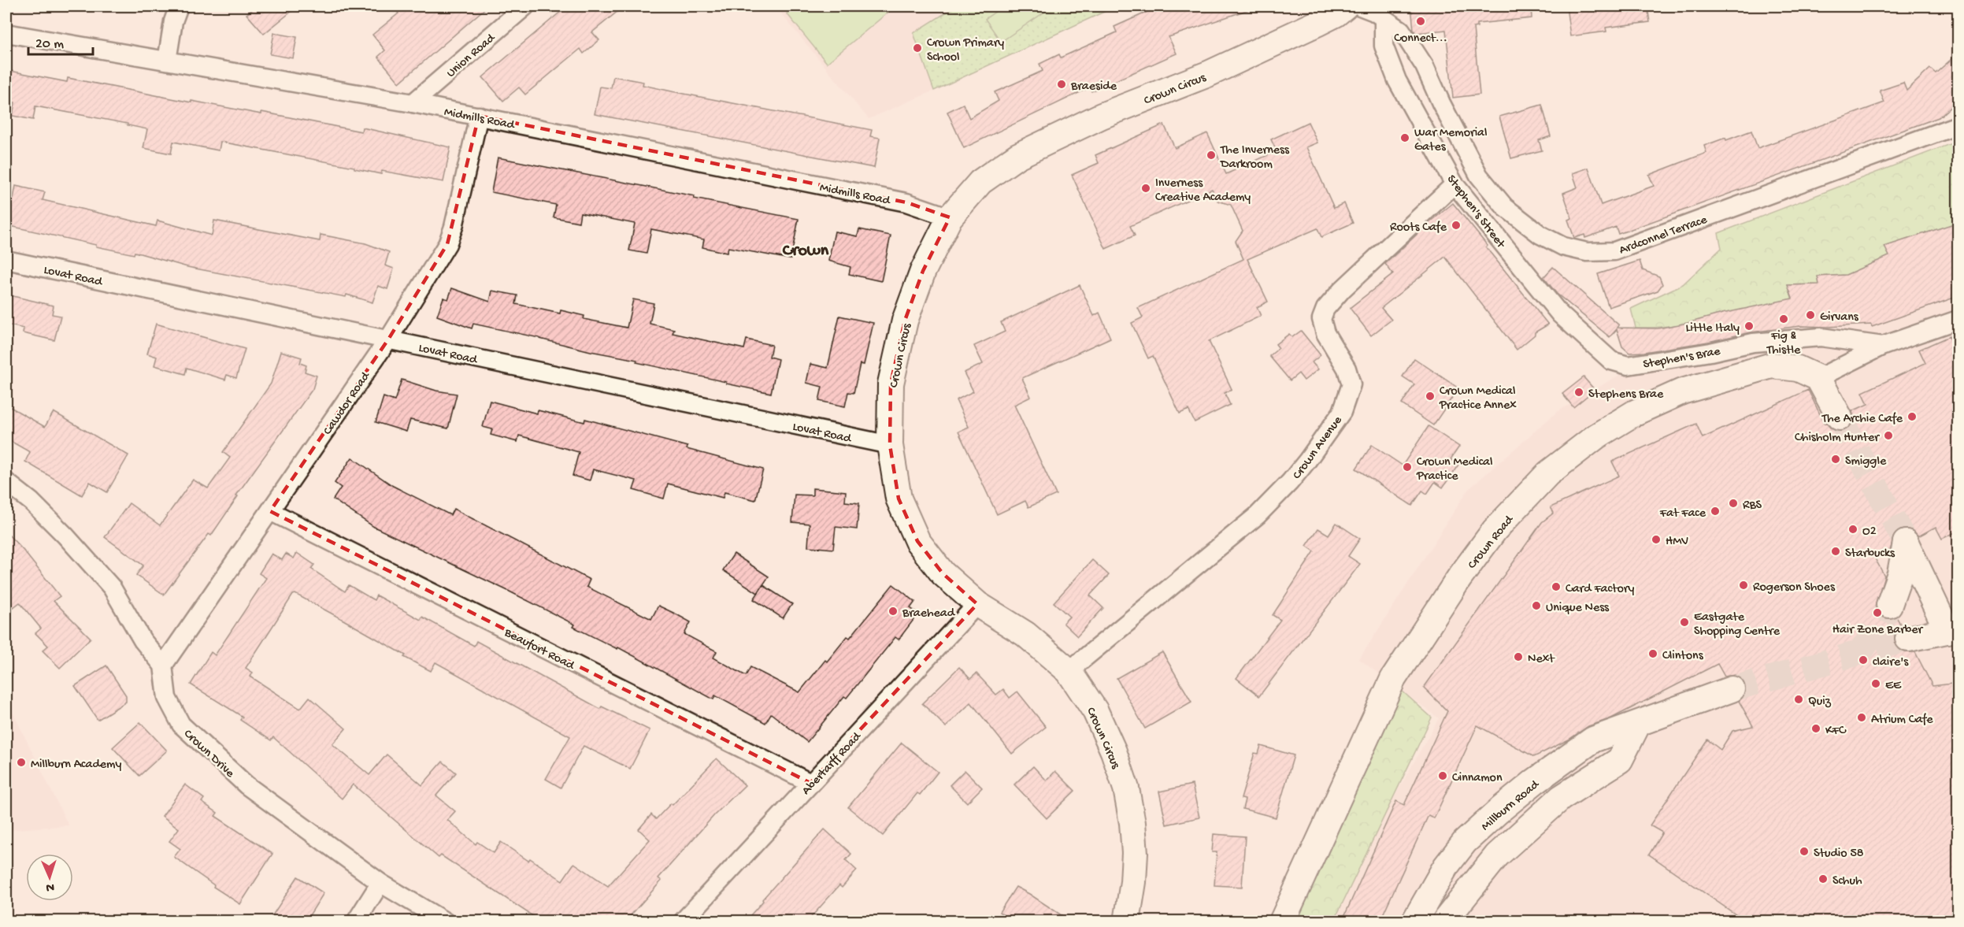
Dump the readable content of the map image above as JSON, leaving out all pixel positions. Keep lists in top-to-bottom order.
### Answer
{
  "streets": {
    "street": [
      "Union Road",
      "Crown Circus",
      "Midmills Road",
      "Stephen's Street",
      "Ardconnel Terrace",
      "Lovat Road",
      "Stephen's Brae",
      "Cawdor Road",
      "Crown Avenue",
      "Crown Road",
      "Beaufort Road",
      "Crown Drive",
      "Abertarff Road",
      "Millburn Road"
    ]
  },
  "crossings": [
    ["Union Road", "Midmills Road"],
    ["Crown Circus", "Midmills Road"],
    ["Crown Circus", "Lovat Road"],
    ["Crown Circus", "Crown Avenue"],
    ["Crown Circus", "Abertarff Road"],
    ["Midmills Road", "Cawdor Road"],
    ["Stephen's Street", "Ardconnel Terrace"],
    ["Stephen's Street", "Stephen's Brae"],
    ["Stephen's Street", "Crown Avenue"],
    ["Lovat Road", "Cawdor Road"],
    ["Cawdor Road", "Beaufort Road"],
    ["Cawdor Road", "Crown Drive"],
    ["Beaufort Road", "Abertarff Road"]
  ],
  "districts": ["Crown"],
  "places": [
    "Connect...",
    "Crown Primary School",
    "Braeside",
    "War Memorial Gates",
    "The Inverness Darkroom",
    "Inverness Creative Academy",
    "Roots Cafe",
    "Girvans",
    "Fig & Thistle",
    "Little Italy",
    "Stephens Brae",
    "Crown Medical Practice Annex",
    "The Archie Cafe",
    "Chisholm Hunter",
    "Smiggle",
    "Crown Medical Practice",
    "RBS",
    "Fat Face",
    "O2",
    "HMV",
    "Starbucks",
    "Rogerson Shoes",
    "Card Factory",
    "Unique Ness",
    "Braehead",
    "Hair Zone Barber",
    "Eastgate Shopping Centre",
    "Clintons",
    "Next",
    "claire's",
    "EE",
    "Quiz",
    "Atrium Cafe",
    "KFC",
    "Millburn Academy",
    "Cinnamon",
    "Studio 58",
    "Schuh"
  ],
  "scale_bar": "20 m",
  "north": "bottom"
}
